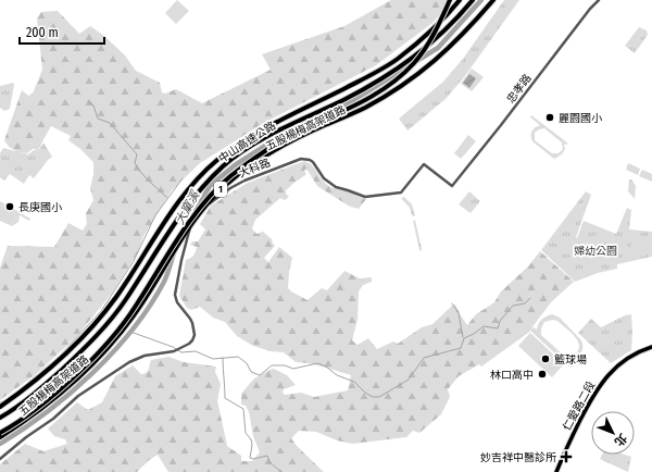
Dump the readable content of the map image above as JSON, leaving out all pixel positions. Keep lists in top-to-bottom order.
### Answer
{
  "streets": {
    "highway": ["五股楊梅高架道路", "中山高速公路", "1"],
    "main road": ["仁愛路二段"],
    "street": ["忠孝路", "大科路"]
  },
  "crossings": [
    ["忠孝路", "大科路"]
  ],
  "water": ["大窠溪"],
  "parks": ["婦幼公園"],
  "places": {
    "other": [
      "麗園國小",
      "長庚國小",
      "籃球場",
      "林口高中"
    ],
    "health": ["妙吉祥中醫診所"]
  },
  "scale_bar": "200 m",
  "north": "bottom right"
}
